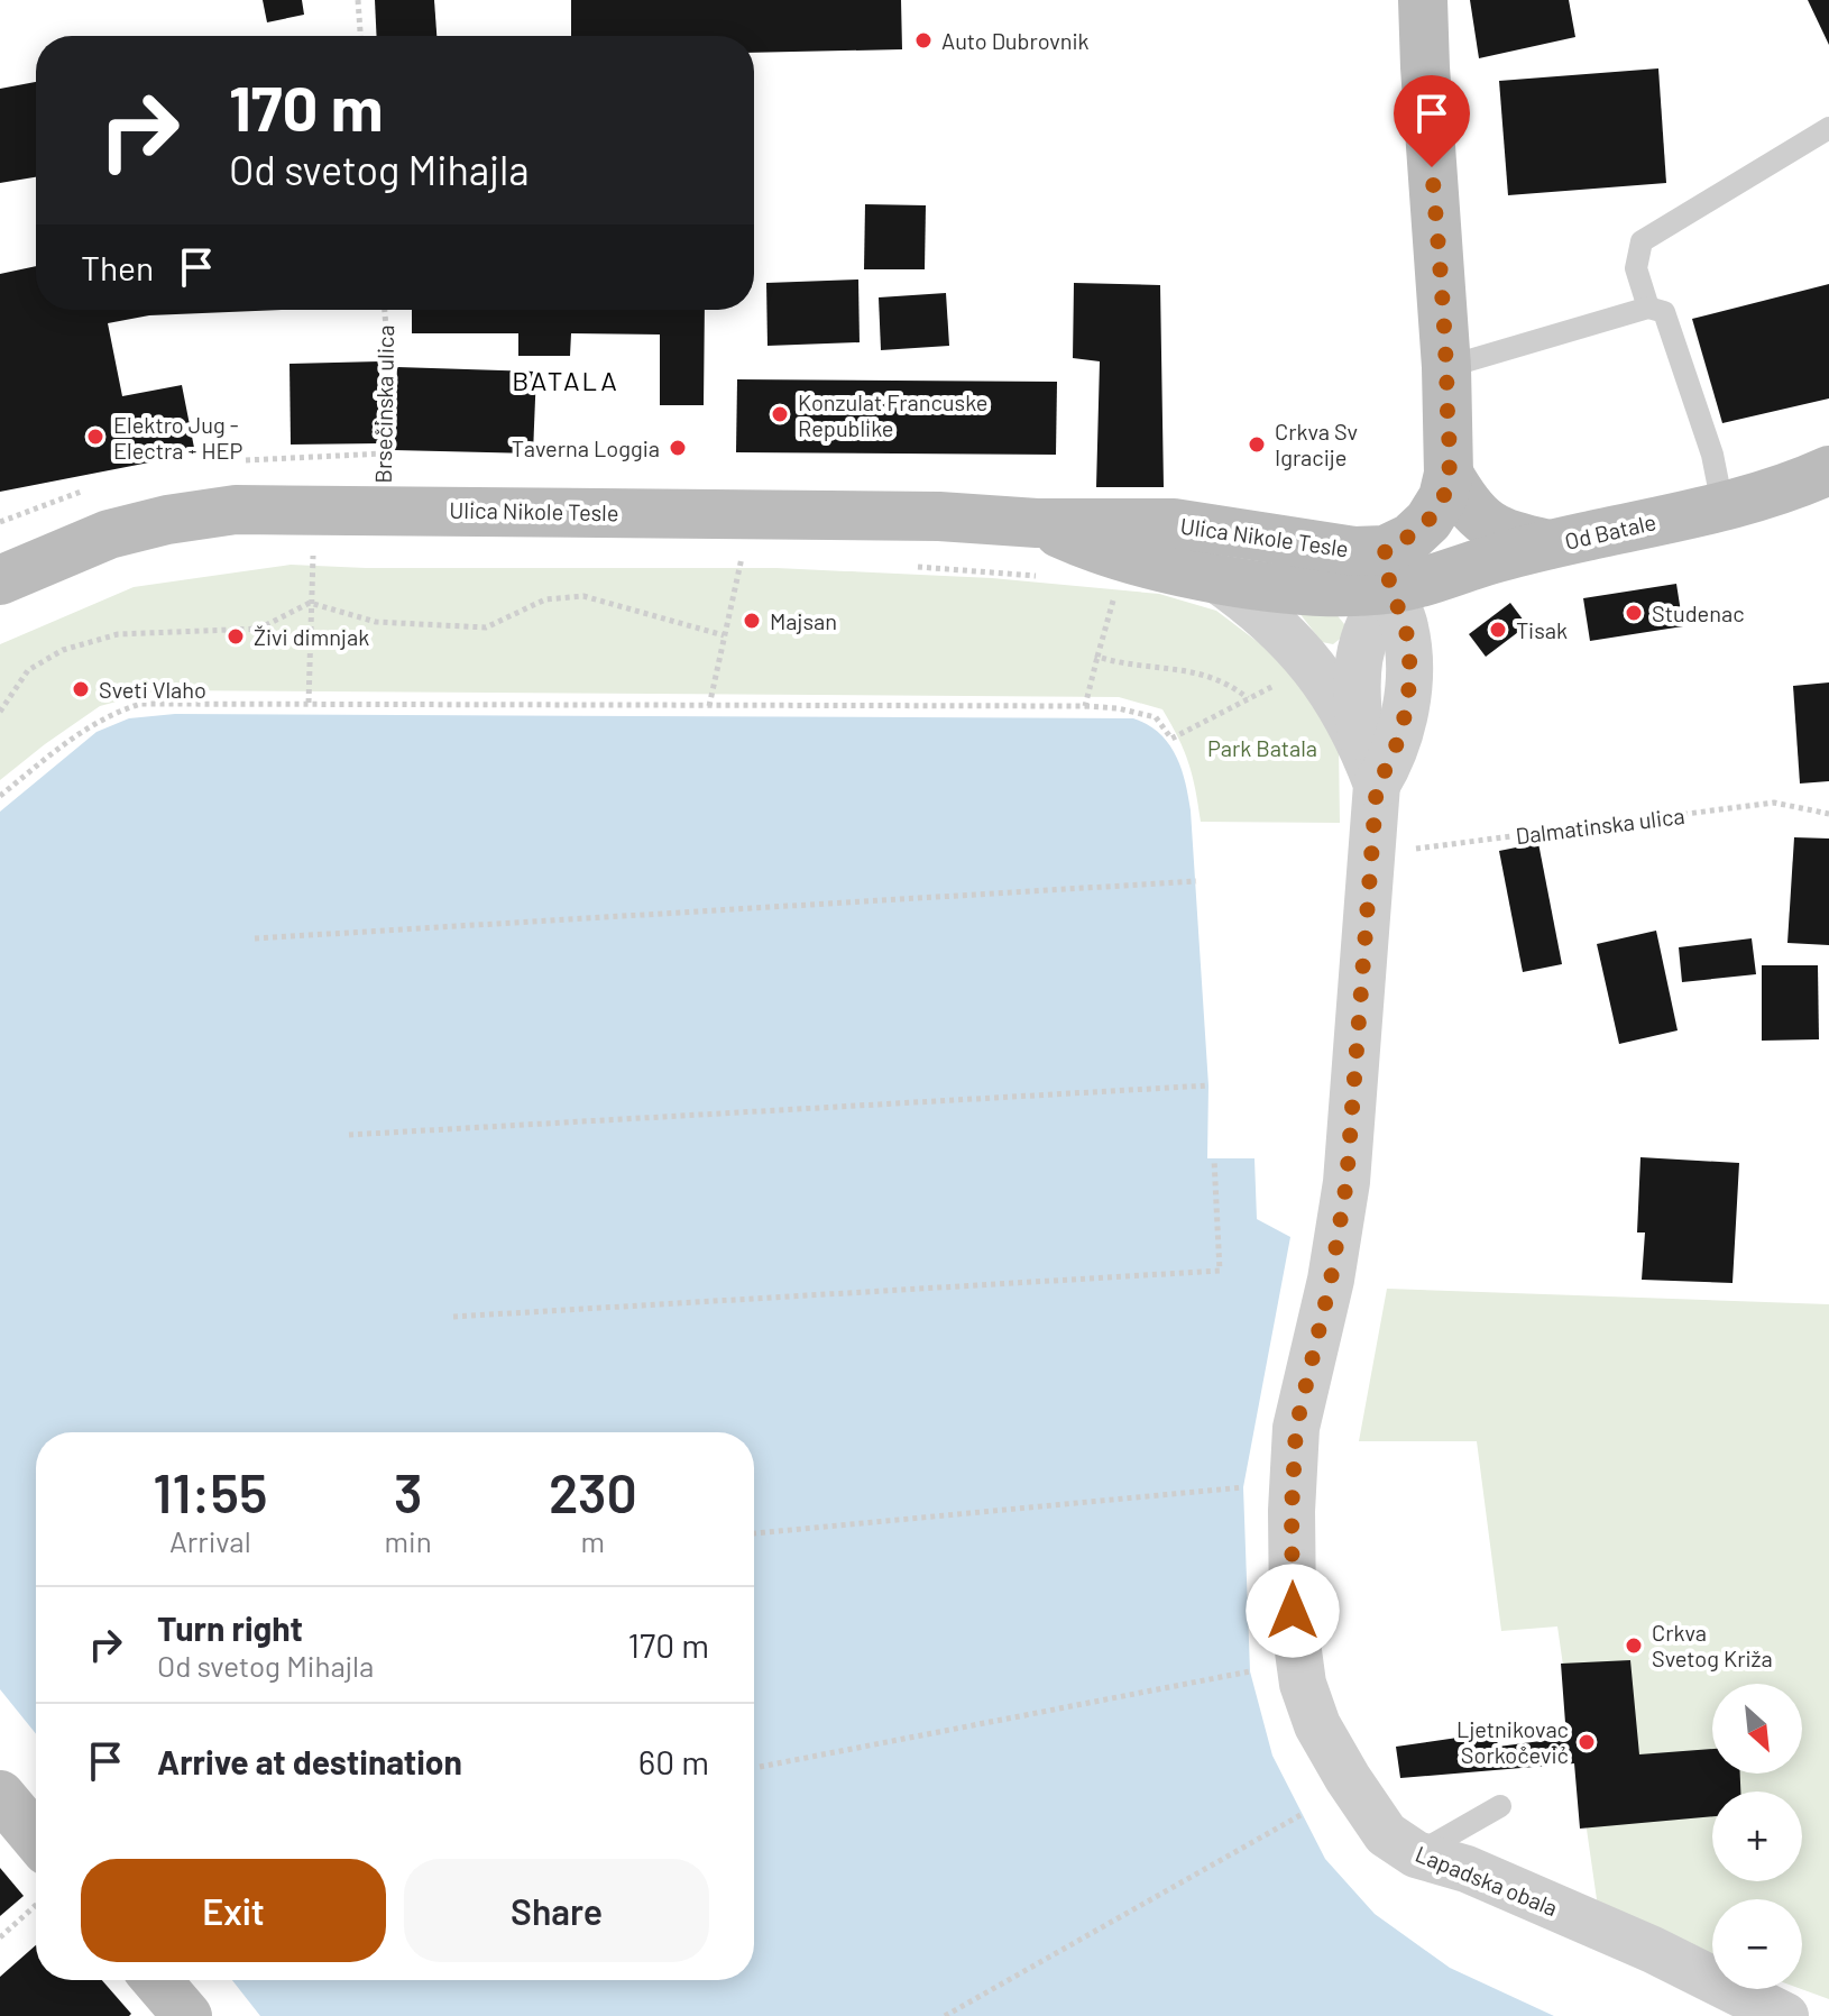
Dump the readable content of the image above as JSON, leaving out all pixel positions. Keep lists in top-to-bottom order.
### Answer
{
  "streets": {
    "main road": ["Ulica Nikole Tesle", "Od Batale"],
    "street": ["Lapadska obala"],
    "path": ["Brsečinska ulica", "Dalmatinska ulica"]
  },
  "crossings": [
    ["Brsečinska ulica", "Ulica Nikole Tesle"],
    ["Ulica Nikole Tesle", "Od Batale"],
    ["Ulica Nikole Tesle", "Lapadska obala"],
    ["Od Batale", "Lapadska obala"],
    ["Dalmatinska ulica", "Lapadska obala"]
  ],
  "districts": ["BATALA"],
  "parks": ["Park Batala"],
  "places": [
    "Auto Dubrovnik",
    "Konzulat Francuske Republike",
    "Elektro Jug - Electra - HEP",
    "Crkva Sv Igracije",
    "Taverna Loggia",
    "Studenac",
    "Majsan",
    "Tisak",
    "Živi dimnjak",
    "Sveti Vlaho",
    "Crkva Svetog Križa",
    "Ljetnikovac Sorkočević"
  ],
  "north": "bottom right",
  "page": {
    "turn": ["170 m", "Od svetog Mihajla"],
    "then": "Then",
    "eta": [
      "11:55",
      "Arrival",
      "3",
      "min",
      "230",
      "m"
    ],
    "list": [
      {
        "name": "Turn right",
        "note": "Od svetog Mihajla",
        "value": "170 m"
      },
      {
        "name": "Arrive at destination",
        "value": "60 m"
      }
    ],
    "map_buttons": ["+", "−"],
    "buttons": ["Exit", "Share"]
  }
}
